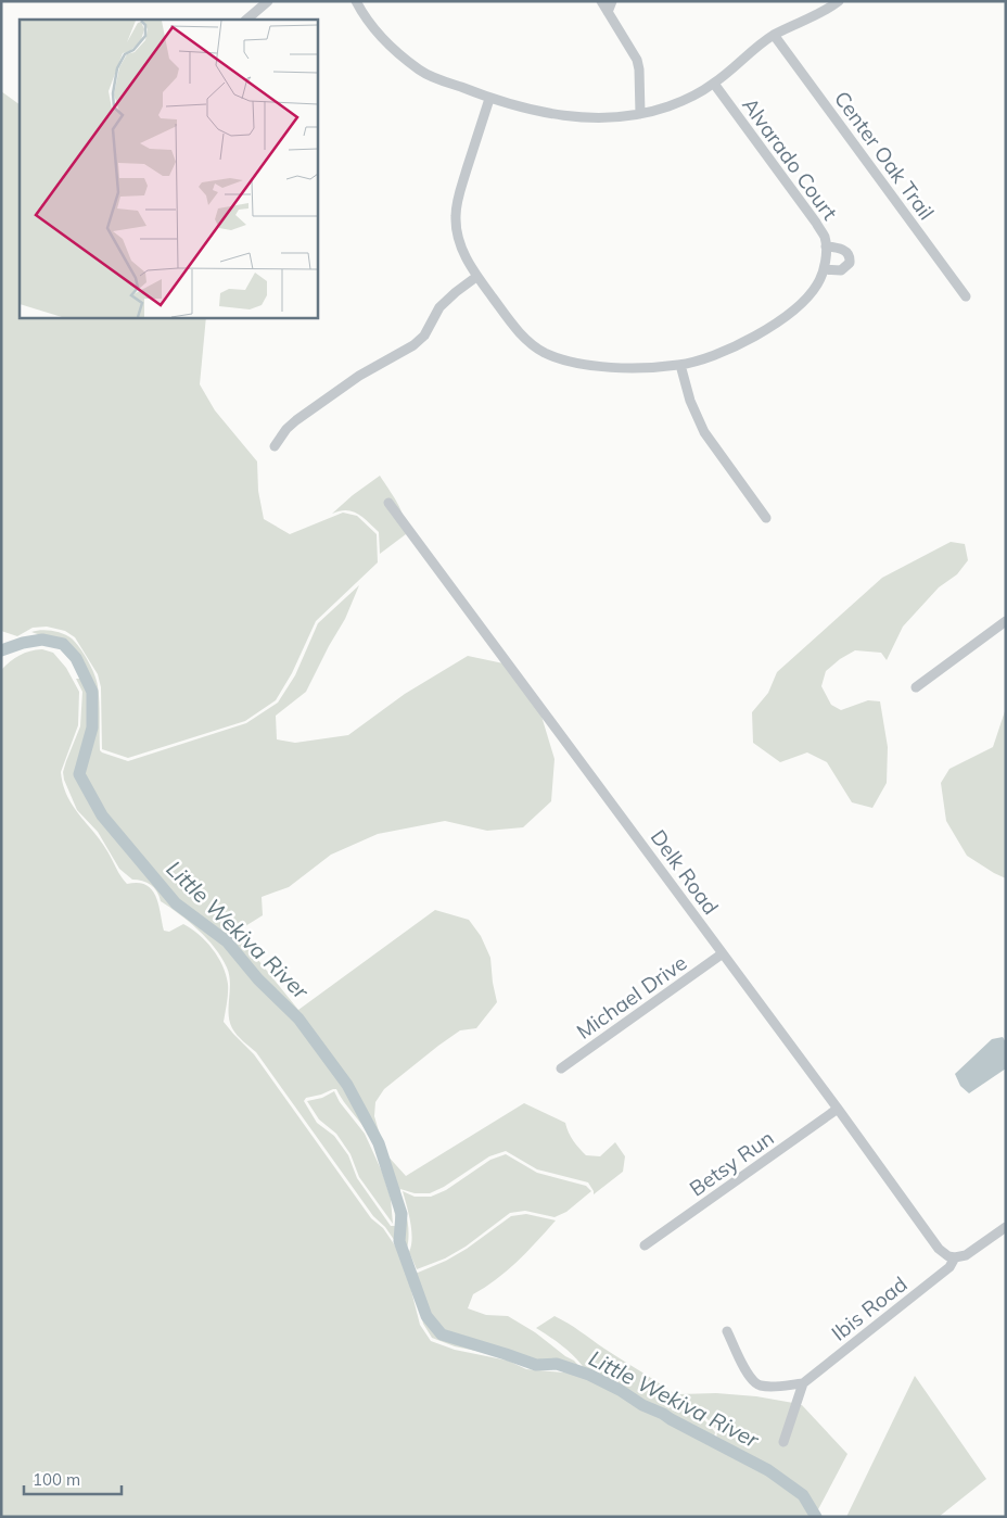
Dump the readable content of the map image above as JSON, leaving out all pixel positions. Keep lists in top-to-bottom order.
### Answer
{
  "streets": {
    "street": [
      "Center Oak Trail",
      "Alvarado Court",
      "Delk Road",
      "Michael Drive",
      "Betsy Run",
      "Ibis Road"
    ]
  },
  "crossings": [
    ["Delk Road", "Michael Drive"],
    ["Delk Road", "Betsy Run"],
    ["Delk Road", "Ibis Road"]
  ],
  "water": ["Little Wekiva River"],
  "scale_bar": "100 m"
}
